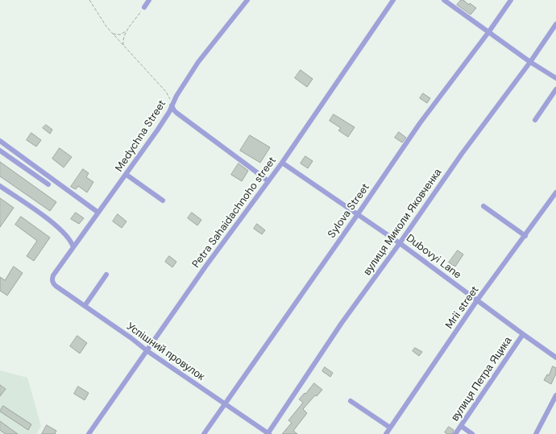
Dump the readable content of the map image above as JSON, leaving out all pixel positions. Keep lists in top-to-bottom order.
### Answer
{
  "streets": {
    "street": [
      "Medychna Street",
      "Sylova Street",
      "Petra Sahaidachnoho street",
      "вулиця Миколи Яковченка",
      "Dubovyi Lane",
      "Mrii street",
      "Успішний провулок",
      "вулиця Петра Яцика"
    ]
  },
  "crossings": [
    ["Medychna Street", "Успішний провулок"],
    ["Sylova Street", "Dubovyi Lane"],
    ["Sylova Street", "Успішний провулок"],
    ["Petra Sahaidachnoho street", "Dubovyi Lane"],
    ["Petra Sahaidachnoho street", "Успішний провулок"],
    ["вулиця Миколи Яковченка", "Dubovyi Lane"],
    ["вулиця Миколи Яковченка", "Успішний провулок"],
    ["Dubovyi Lane", "Mrii street"],
    ["Dubovyi Lane", "вулиця Петра Яцика"]
  ]
}
